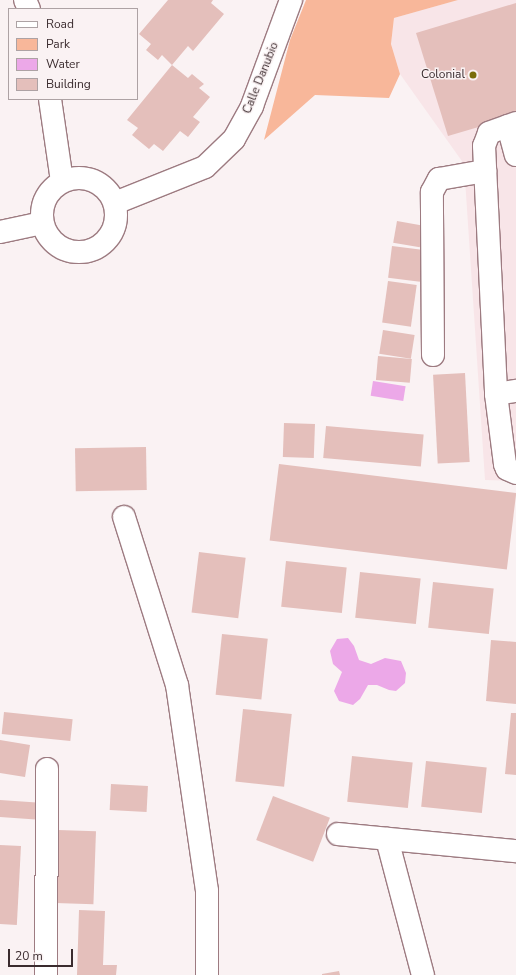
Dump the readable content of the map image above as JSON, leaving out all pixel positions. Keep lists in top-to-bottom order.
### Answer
{
  "streets": {
    "street": ["Calle Danubio"]
  },
  "places": ["Colonial"],
  "legend": [
    "Road",
    "Park",
    "Water",
    "Building"
  ],
  "scale_bar": "20 m"
}
